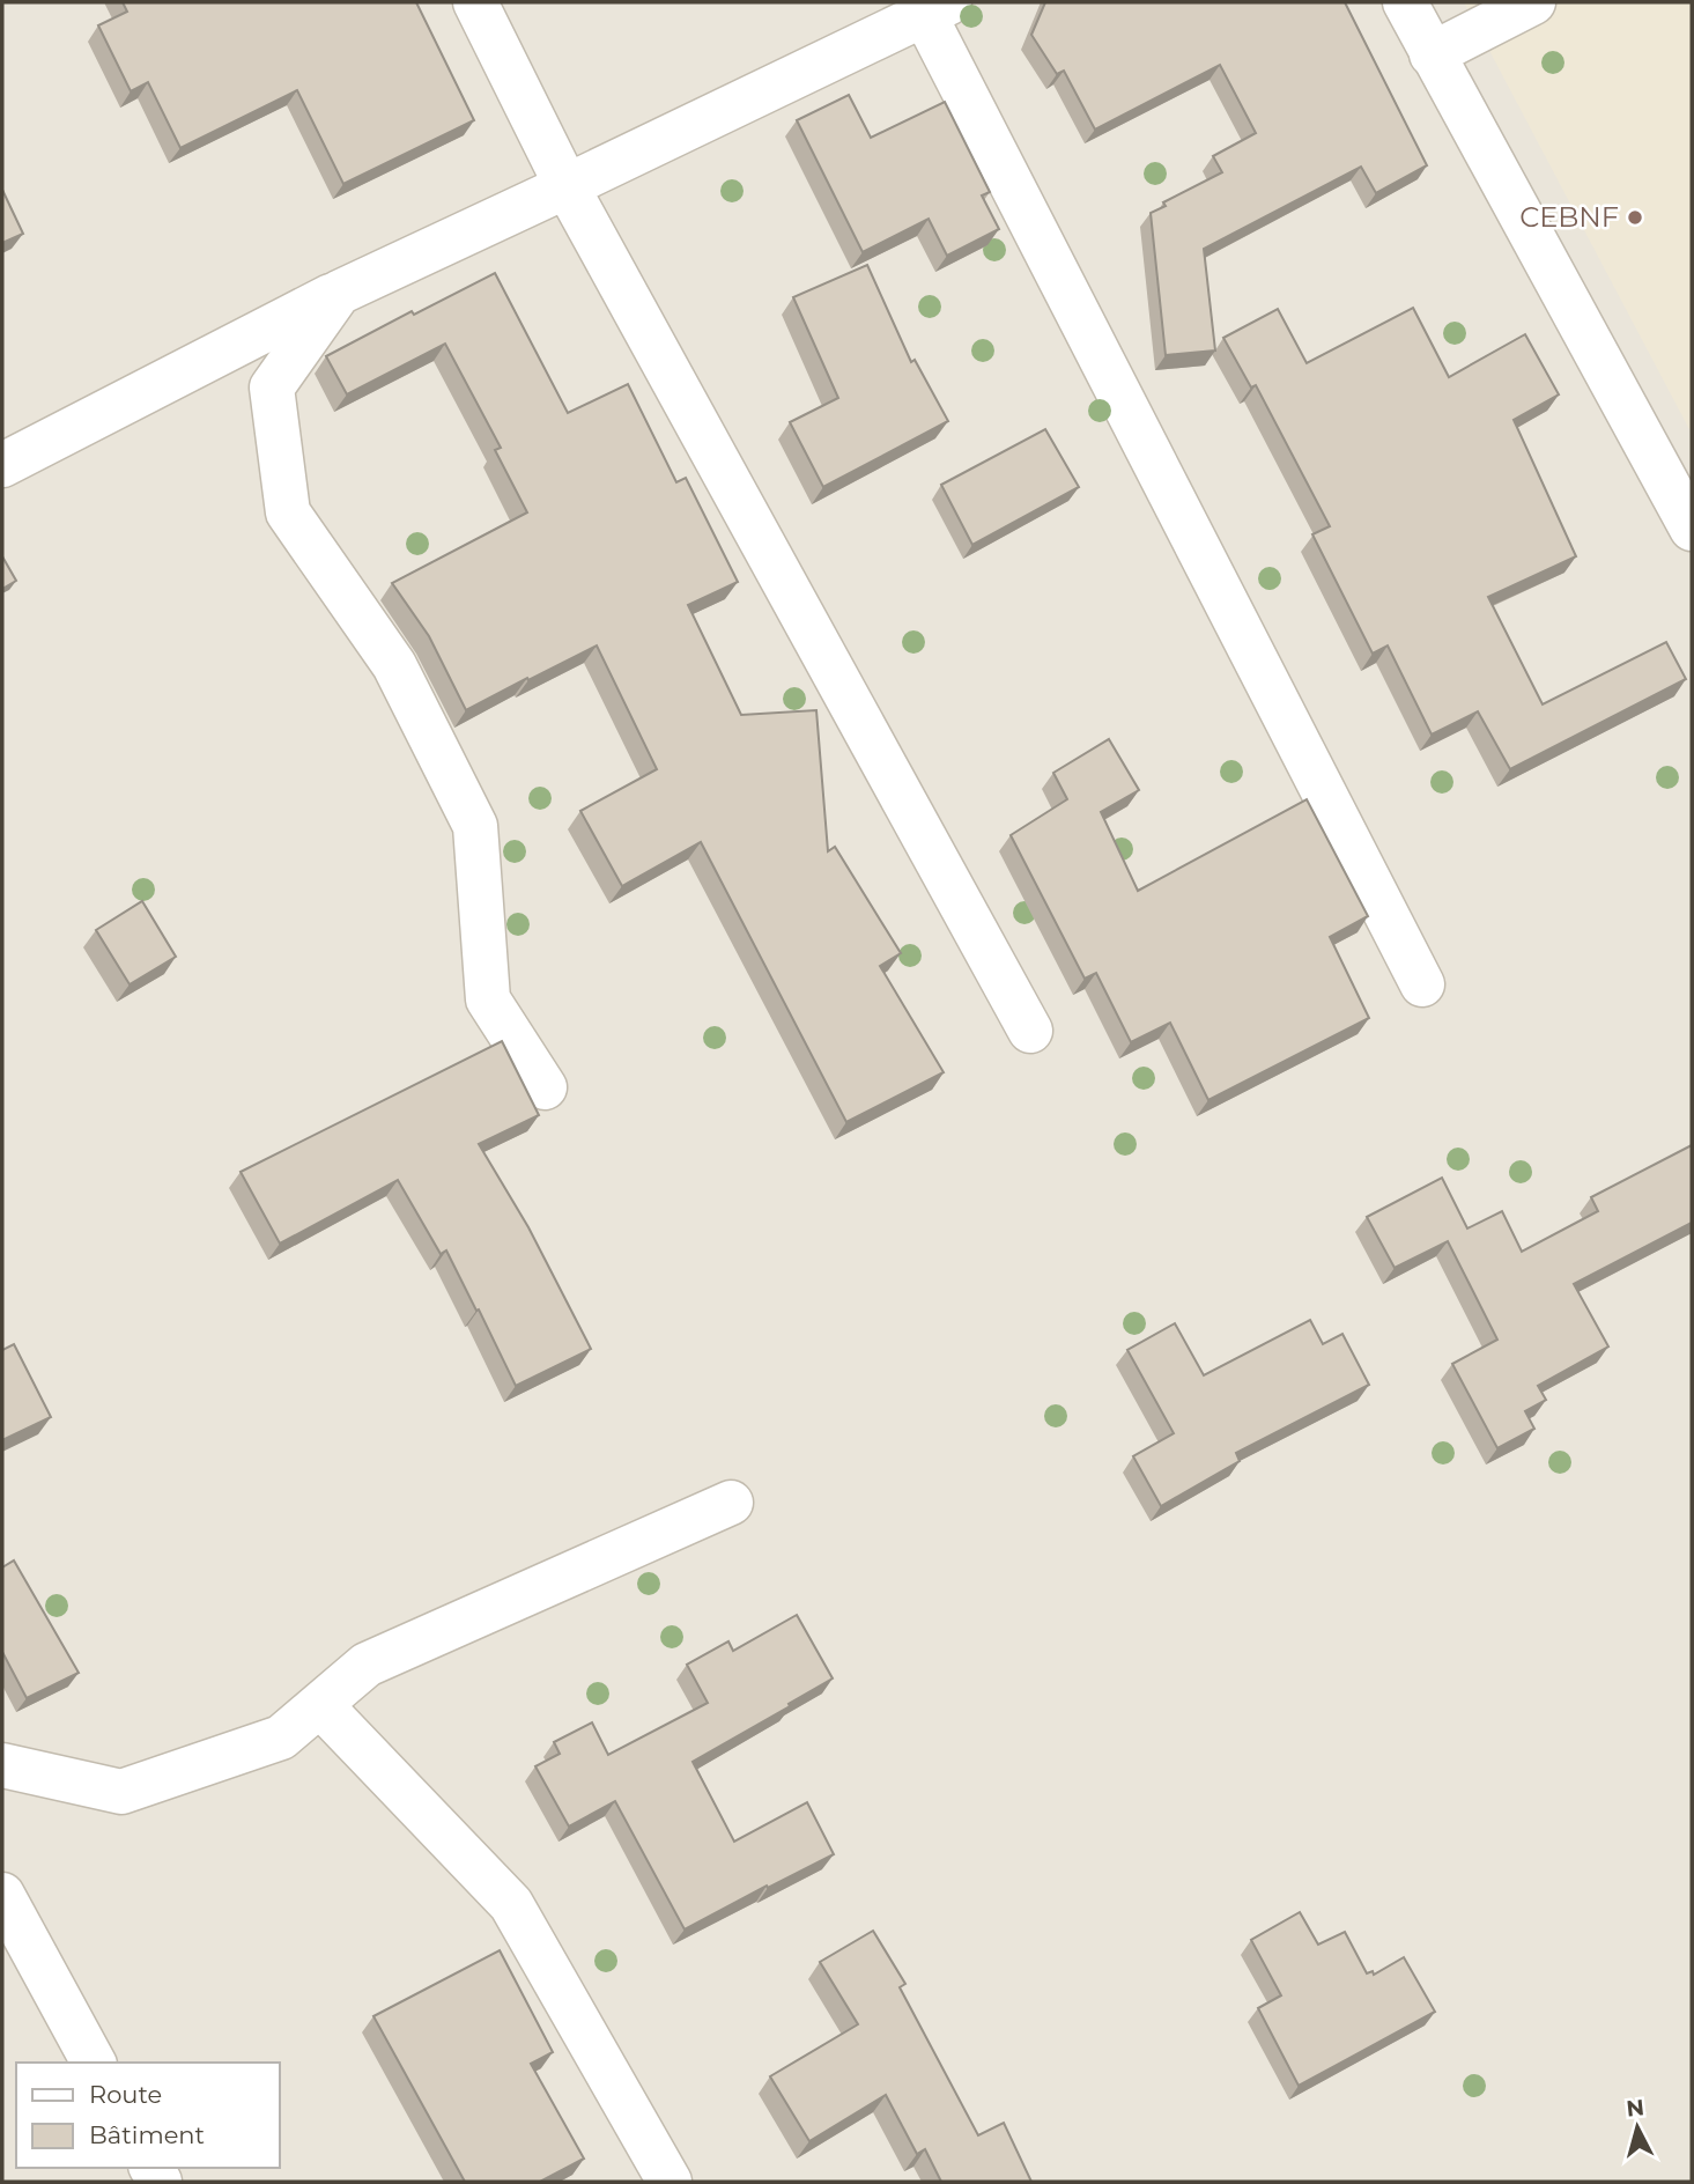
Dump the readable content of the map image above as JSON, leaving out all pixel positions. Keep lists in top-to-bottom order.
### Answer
{
  "places": ["CEBNF"],
  "legend": ["Route", "Bâtiment"],
  "north": "top"
}
